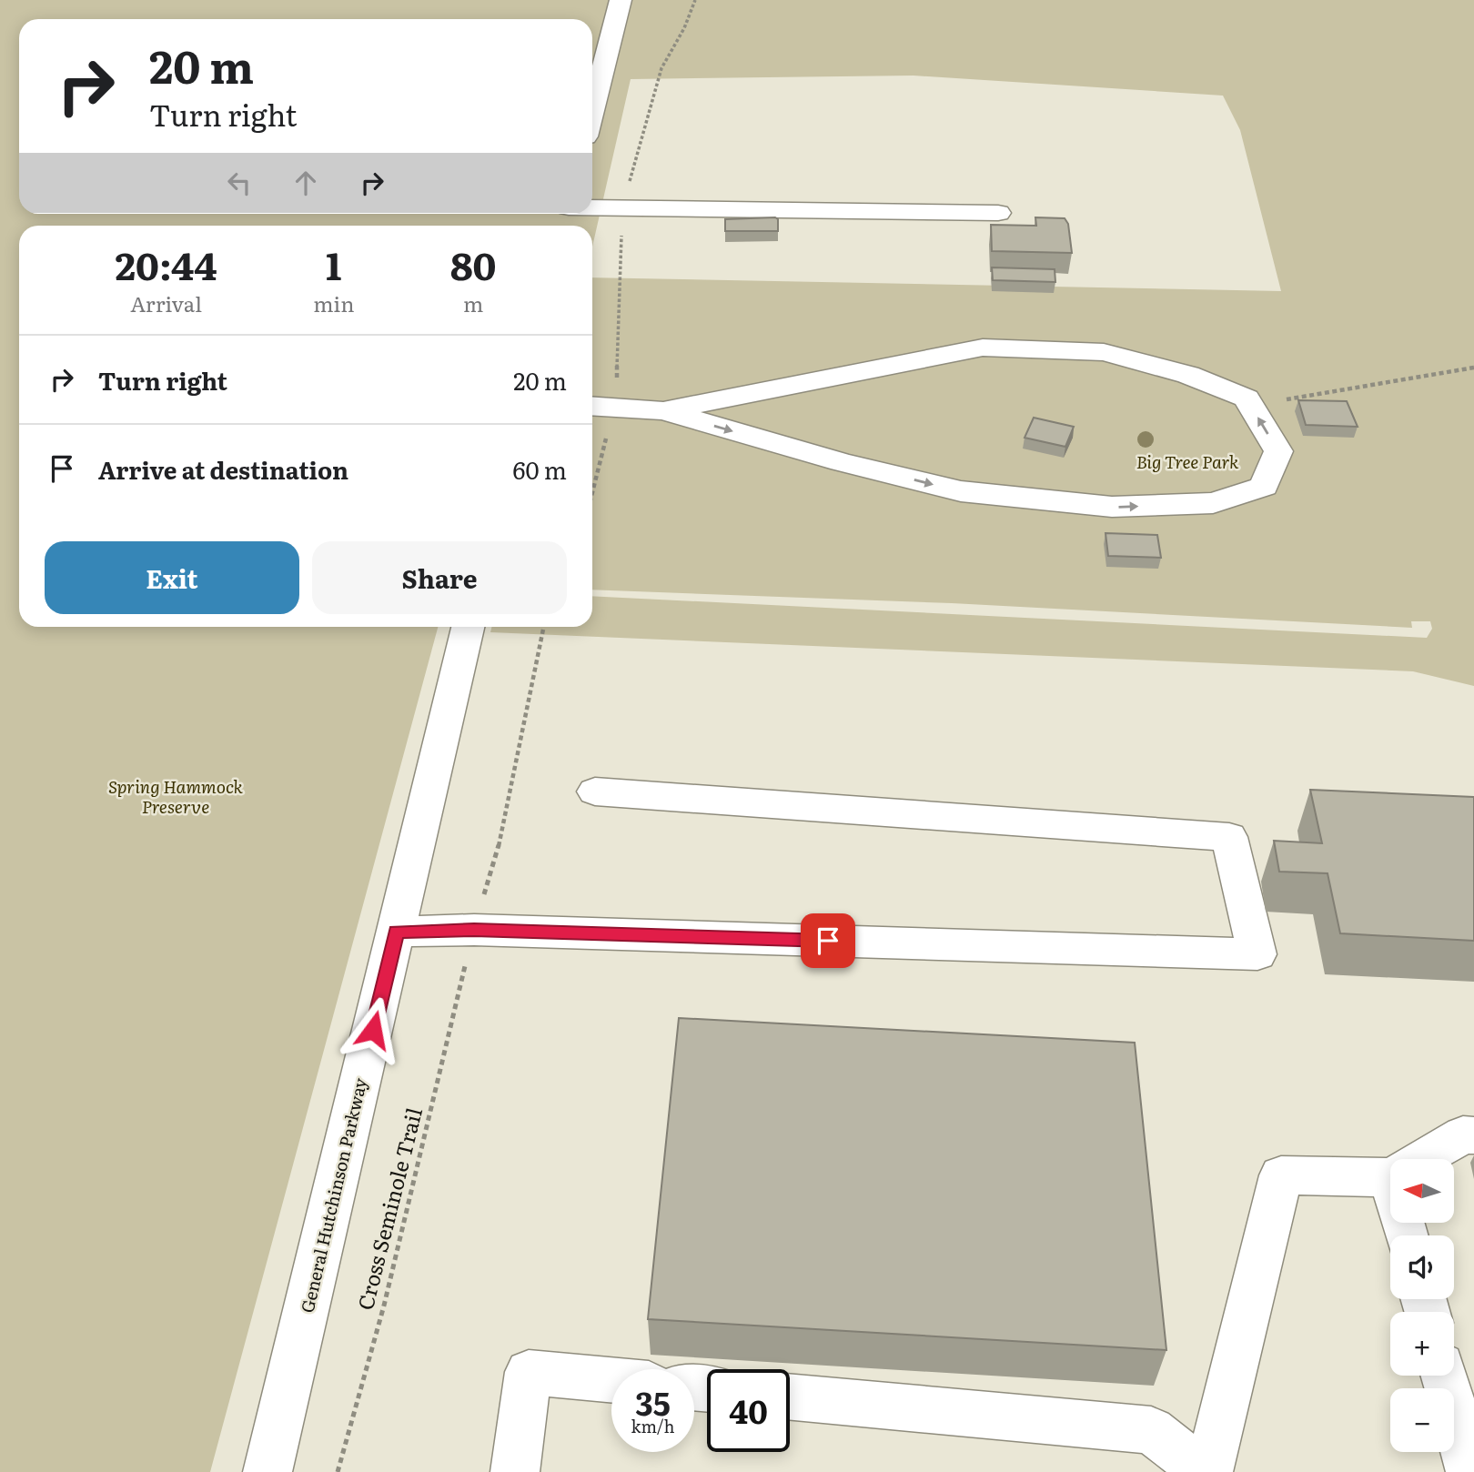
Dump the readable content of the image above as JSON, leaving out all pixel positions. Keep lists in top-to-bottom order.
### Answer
{
  "streets": {
    "street": ["General Hutchinson Parkway"],
    "path": ["Cross Seminole Trail"]
  },
  "parks": ["Big Tree Park", "Spring Hammock Preserve"],
  "north": "left",
  "page": {
    "turn": ["20 m", "Turn right"],
    "eta": [
      "20:44",
      "Arrival",
      "1",
      "min",
      "80",
      "m"
    ],
    "list": [
      {
        "name": "Turn right",
        "value": "20 m"
      },
      {
        "name": "Arrive at destination",
        "value": "60 m"
      }
    ],
    "buttons": ["Exit", "Share"],
    "map_buttons": ["+", "−"],
    "speed": "35 km/h",
    "limit": "40"
  }
}
